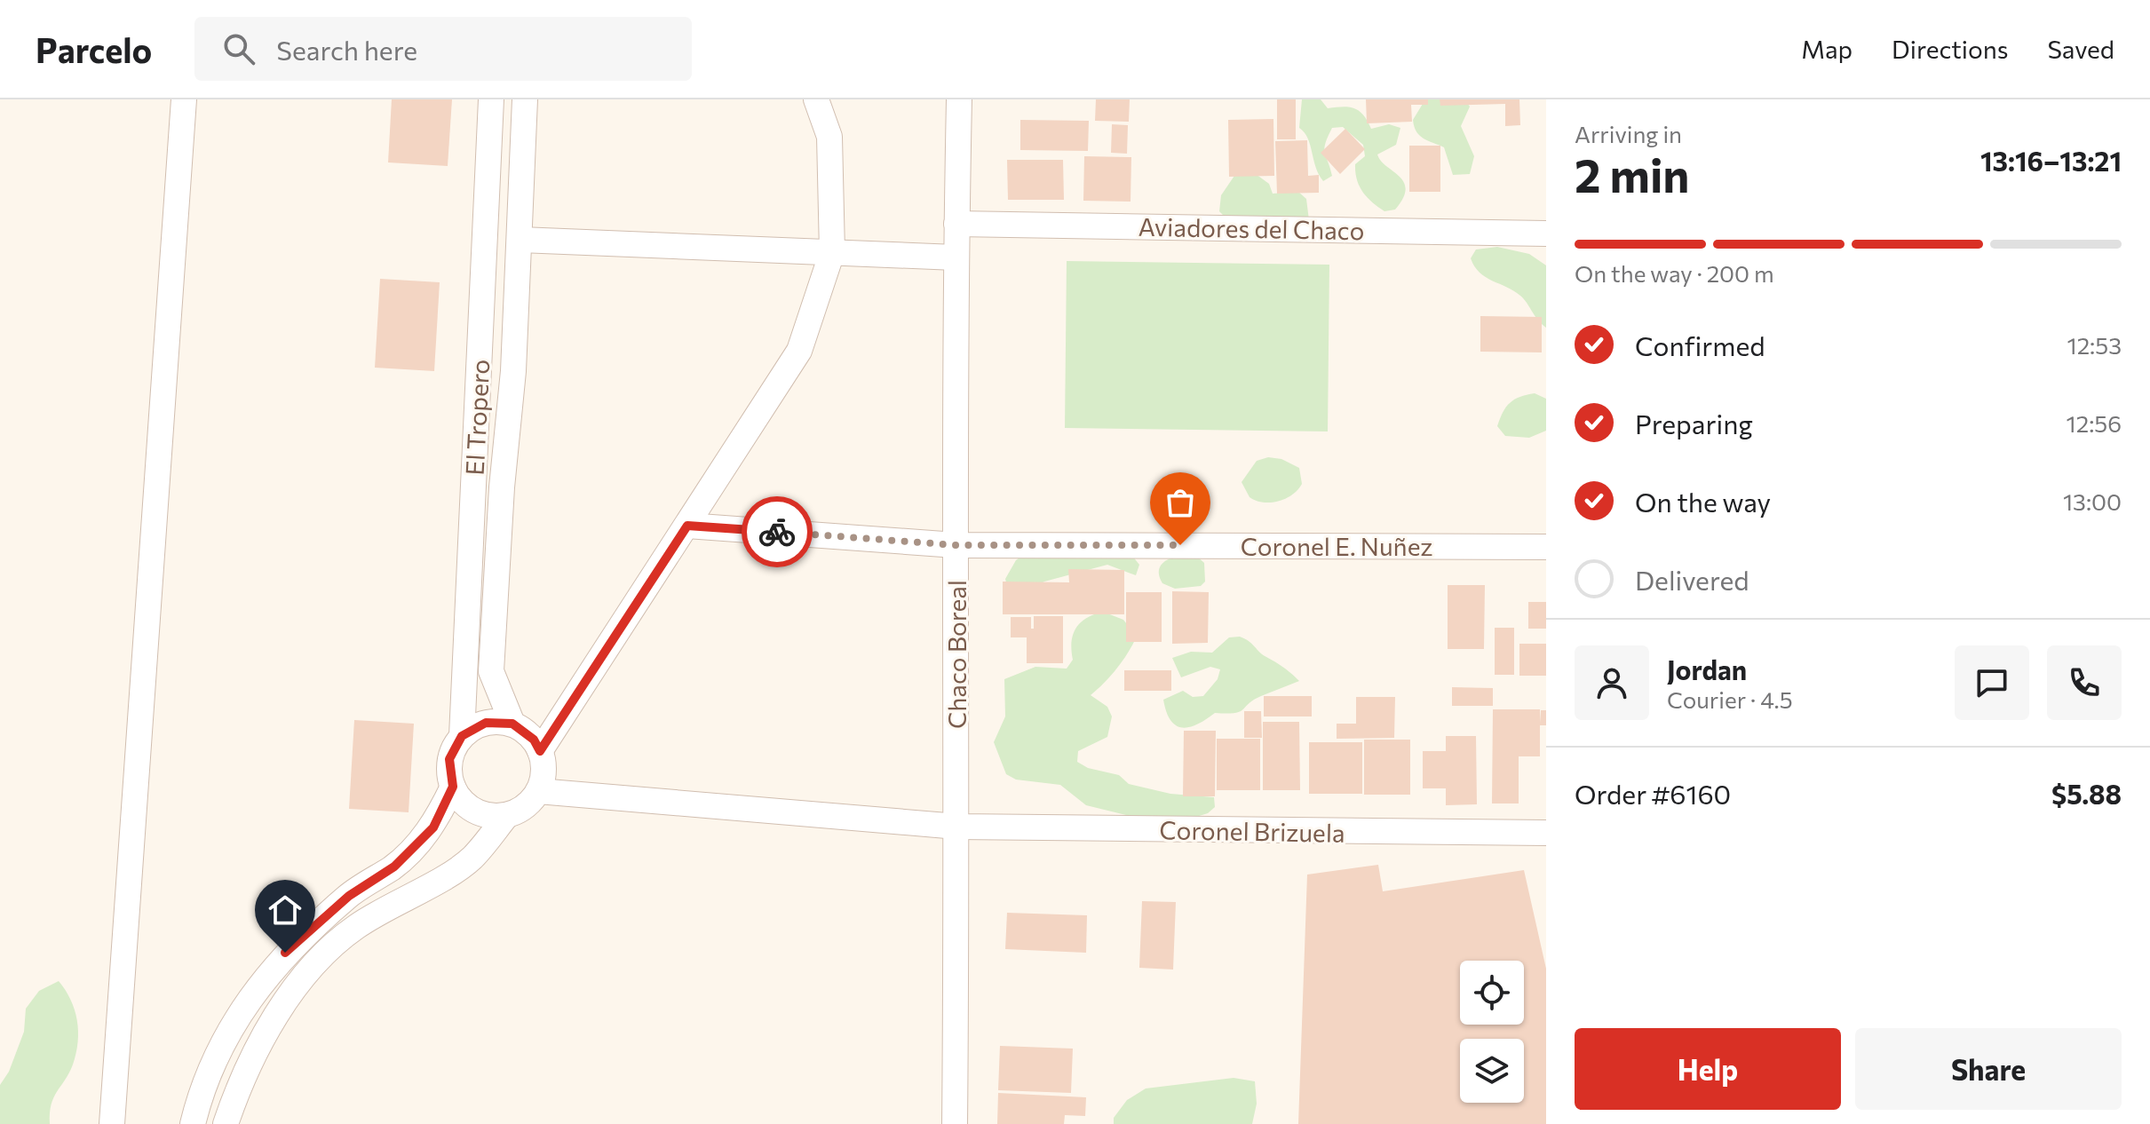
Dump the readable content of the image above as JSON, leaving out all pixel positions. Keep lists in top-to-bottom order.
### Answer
{
  "streets": {
    "street": [
      "Aviadores del Chaco",
      "El Tropero",
      "Coronel E. Nuñez",
      "Chaco Boreal",
      "Coronel Brizuela"
    ]
  },
  "crossings": [
    ["Aviadores del Chaco", "Chaco Boreal"],
    ["El Tropero", "Coronel Brizuela"],
    ["Coronel E. Nuñez", "Chaco Boreal"],
    ["Chaco Boreal", "Coronel Brizuela"]
  ],
  "page": {
    "header": "Parcelo",
    "search": "Search here",
    "nav": ["Map", "Directions", "Saved"],
    "heading": ["2 min", "Arriving in", "13:16–13:21"],
    "panel": [
      "Jordan",
      "Courier · 4.5",
      "Order #6160",
      "$5.88"
    ],
    "bar": "On the way · 200 m",
    "list": [
      ["Confirmed", "12:53"],
      ["Preparing", "12:56"],
      ["On the way", "13:00"],
      "Delivered"
    ],
    "buttons": ["Help", "Share"]
  }
}
